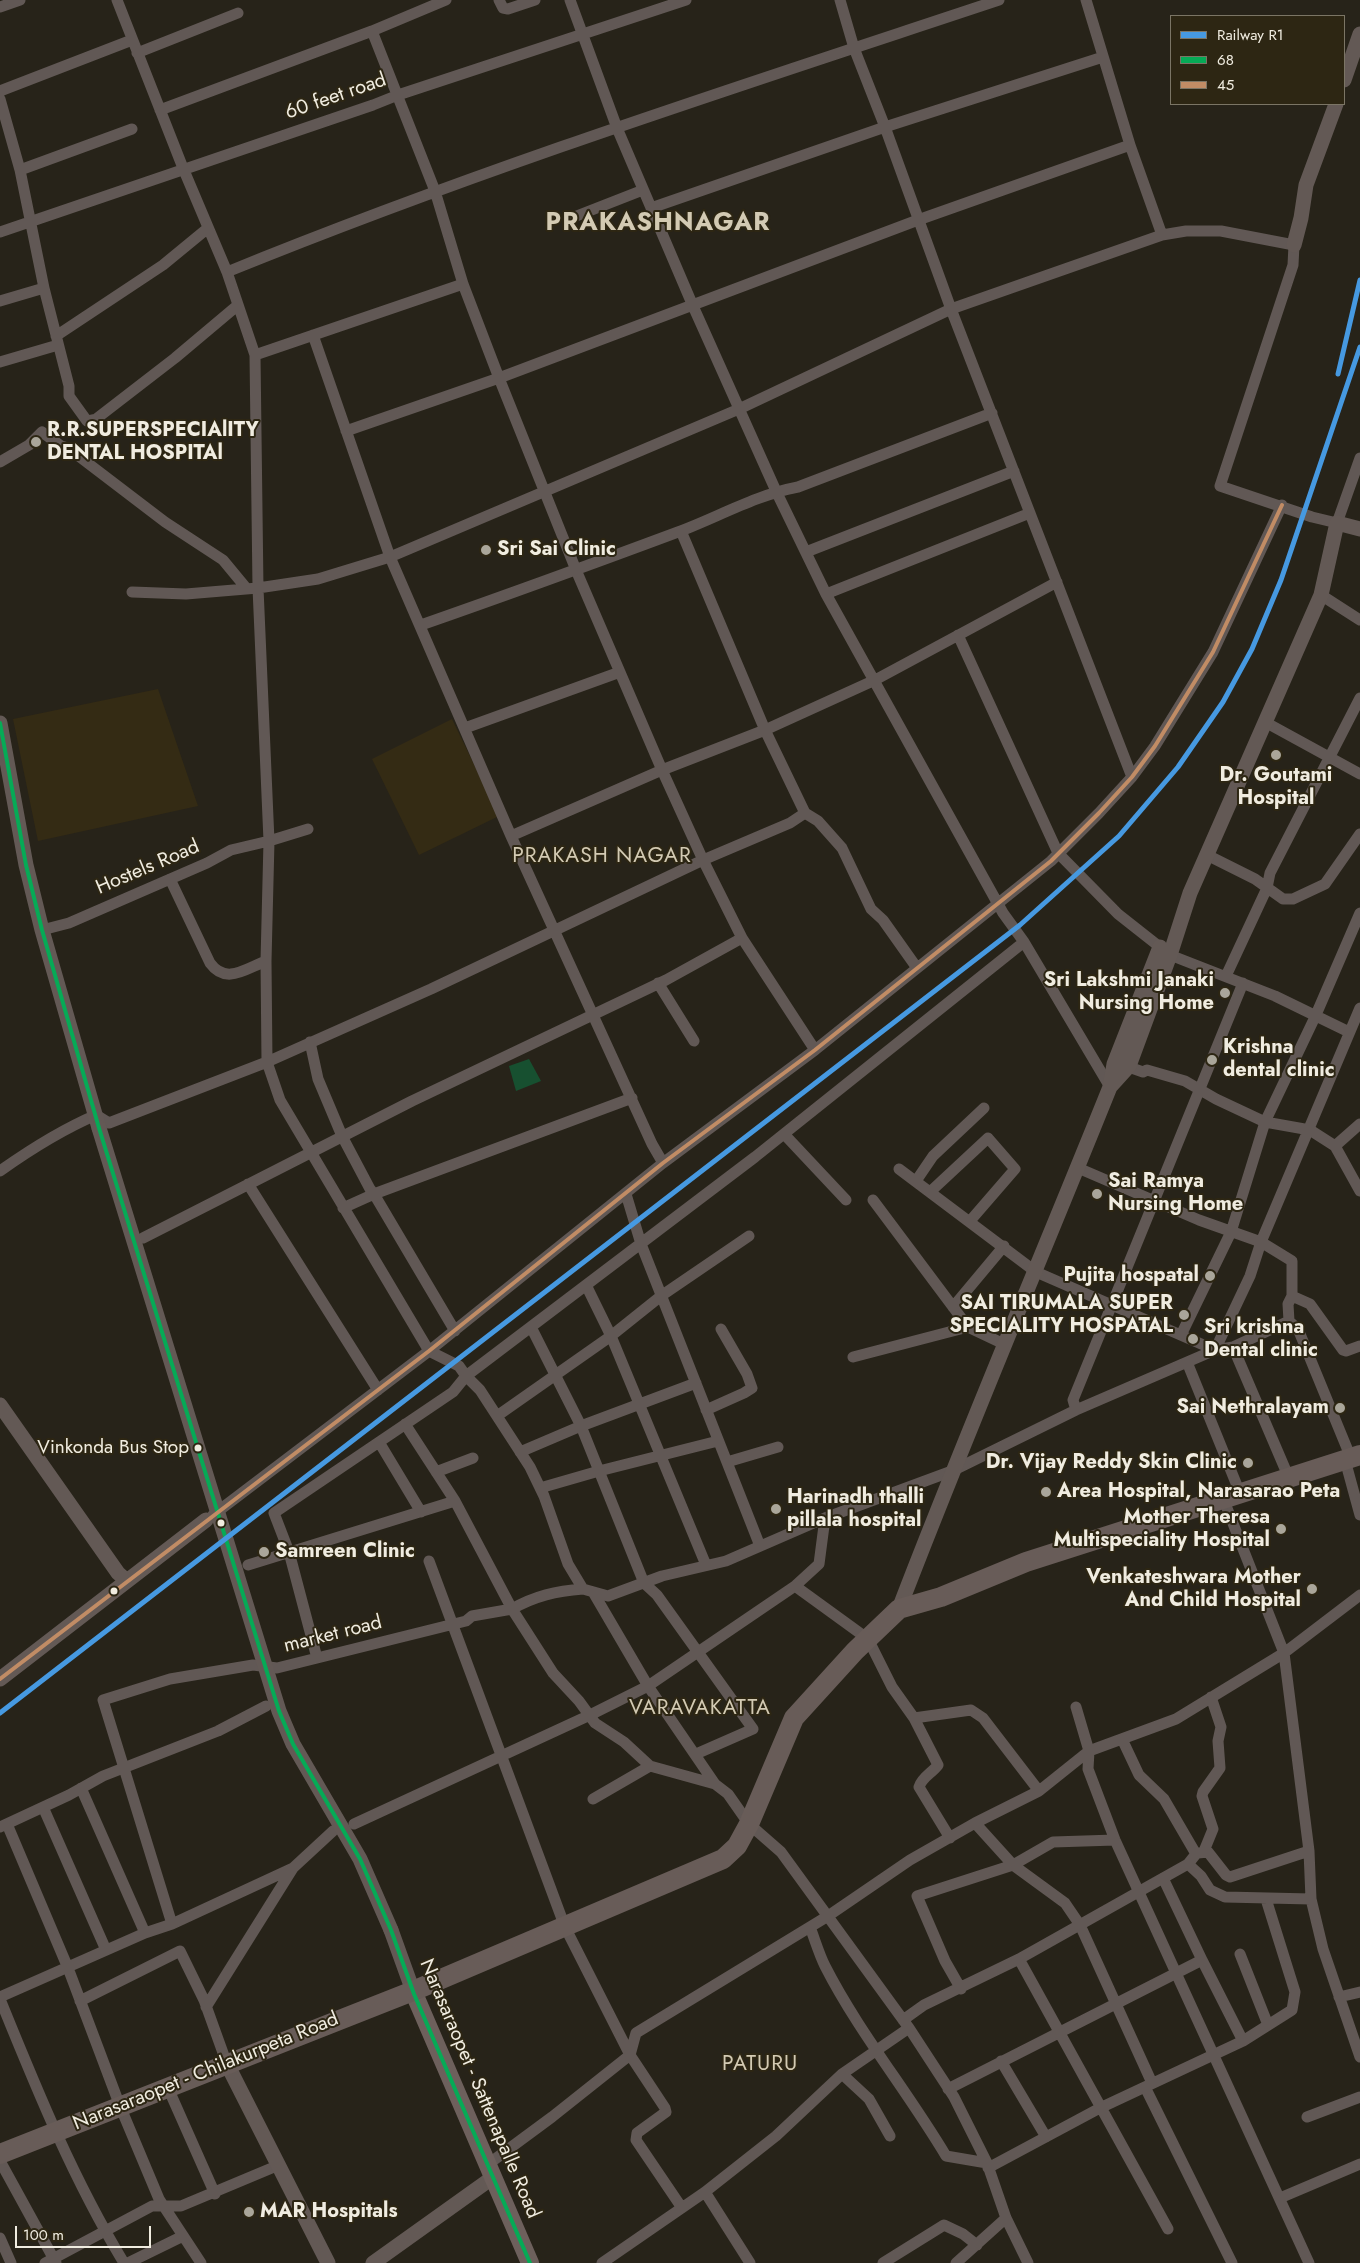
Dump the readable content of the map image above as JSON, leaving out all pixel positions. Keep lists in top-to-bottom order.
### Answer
{
  "streets": {
    "highway": ["Narasaraopet - Chilakurpeta Road"],
    "main road": ["Narasaraopet - Sattenapalle Road"],
    "street": ["60 feet road", "Hostels Road", "market road"]
  },
  "crossings": [
    ["Hostels Road", "Narasaraopet - Sattenapalle Road"],
    ["Narasaraopet - Chilakurpeta Road", "Narasaraopet - Sattenapalle Road"]
  ],
  "districts": [
    "PRAKASHNAGAR",
    "PRAKASH NAGAR",
    "VARAVAKATTA",
    "PATURU"
  ],
  "places": [
    "R.R.SUPERSPECIAlITY DENTAL HOSPITAl",
    "Sri Sai Clinic",
    "Dr. Goutami Hospital",
    "Sri Lakshmi Janaki Nursing Home",
    "Krishna dental clinic",
    "Sai Ramya Nursing Home",
    "Pujita hospatal",
    "SAI TIRUMALA SUPER SPECIALITY HOSPATAL",
    "Sri krishna Dental clinic",
    "Sai Nethralayam",
    "Vinkonda Bus Stop",
    "Dr. Vijay Reddy Skin Clinic",
    "Area Hospital, Narasarao Peta",
    "Harinadh thalli pillala hospital",
    "Mother Theresa Multispeciality Hospital",
    "Samreen Clinic",
    "Venkateshwara Mother And Child Hospital",
    "MAR Hospitals"
  ],
  "lines": ["rail line R1", "transit line 45", "transit line 68"],
  "legend": ["Railway R1", "68", "45"],
  "scale_bar": "100 m"
}
